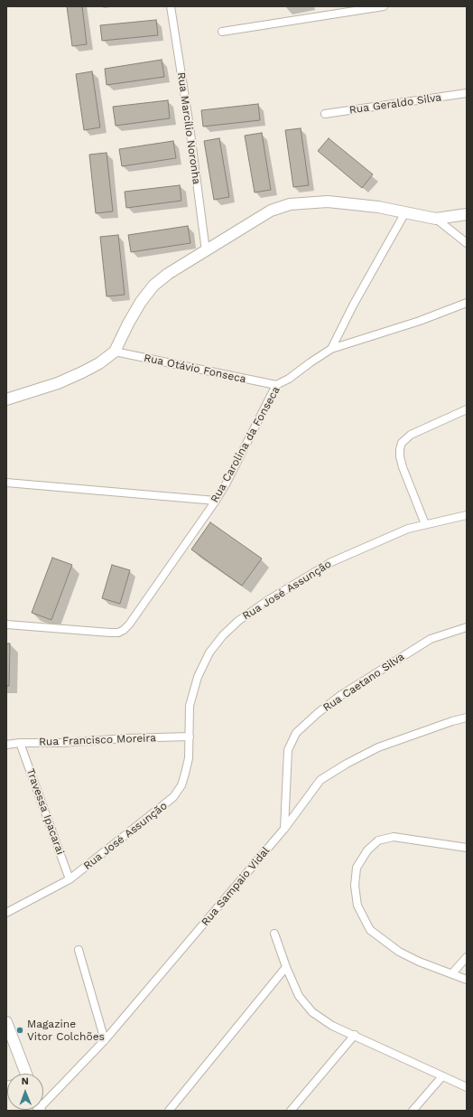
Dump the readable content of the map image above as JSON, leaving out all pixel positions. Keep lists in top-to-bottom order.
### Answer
{
  "streets": {
    "street": [
      "Rua Geraldo Silva",
      "Rua Marcílio Noronha",
      "Rua Otávio Fonseca",
      "Rua Carolina da Fonseca",
      "Rua José Assunção",
      "Rua Caetano Silva",
      "Rua Francisco Moreira",
      "Travessa Ipacarai",
      "Rua Sampaio Vidal"
    ]
  },
  "crossings": [
    ["Rua Otávio Fonseca", "Rua Carolina da Fonseca"],
    ["Rua José Assunção", "Rua Francisco Moreira"],
    ["Rua José Assunção", "Travessa Ipacarai"],
    ["Rua Caetano Silva", "Rua Sampaio Vidal"],
    ["Rua Francisco Moreira", "Travessa Ipacarai"]
  ],
  "places": ["Magazine Vitor Colchões"],
  "north": "top"
}
